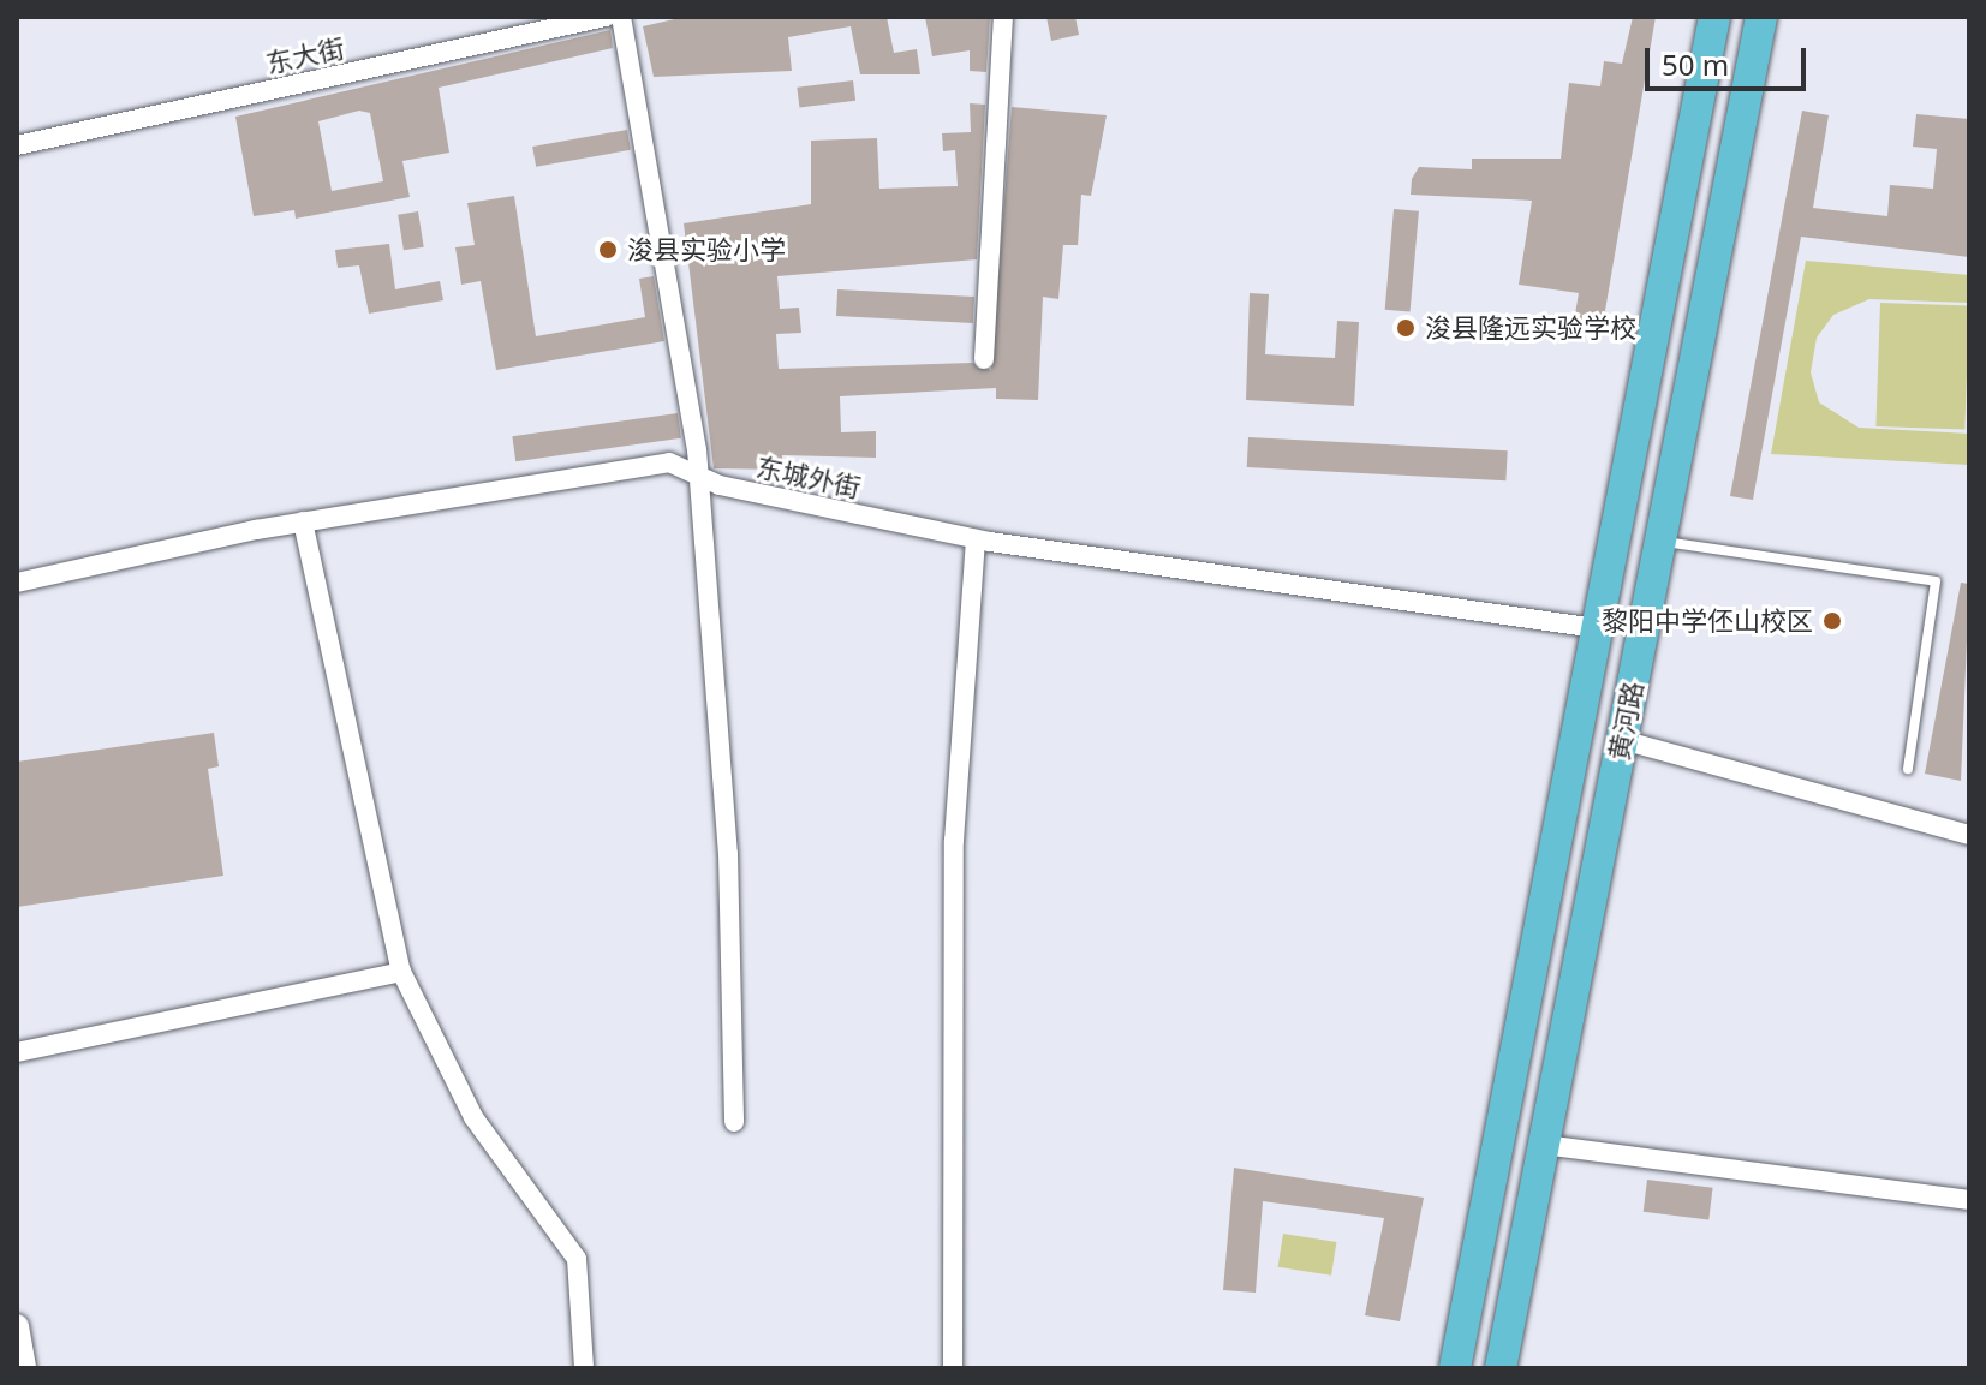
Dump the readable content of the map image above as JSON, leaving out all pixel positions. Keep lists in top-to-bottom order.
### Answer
{
  "streets": {
    "main road": ["黄河路"],
    "street": ["东大街", "东城外街"]
  },
  "crossings": [
    ["东城外街", "黄河路"]
  ],
  "places": ["浚县实验小学", "浚县隆远实验学校", "黎阳中学伾山校区"],
  "scale_bar": "50 m"
}
